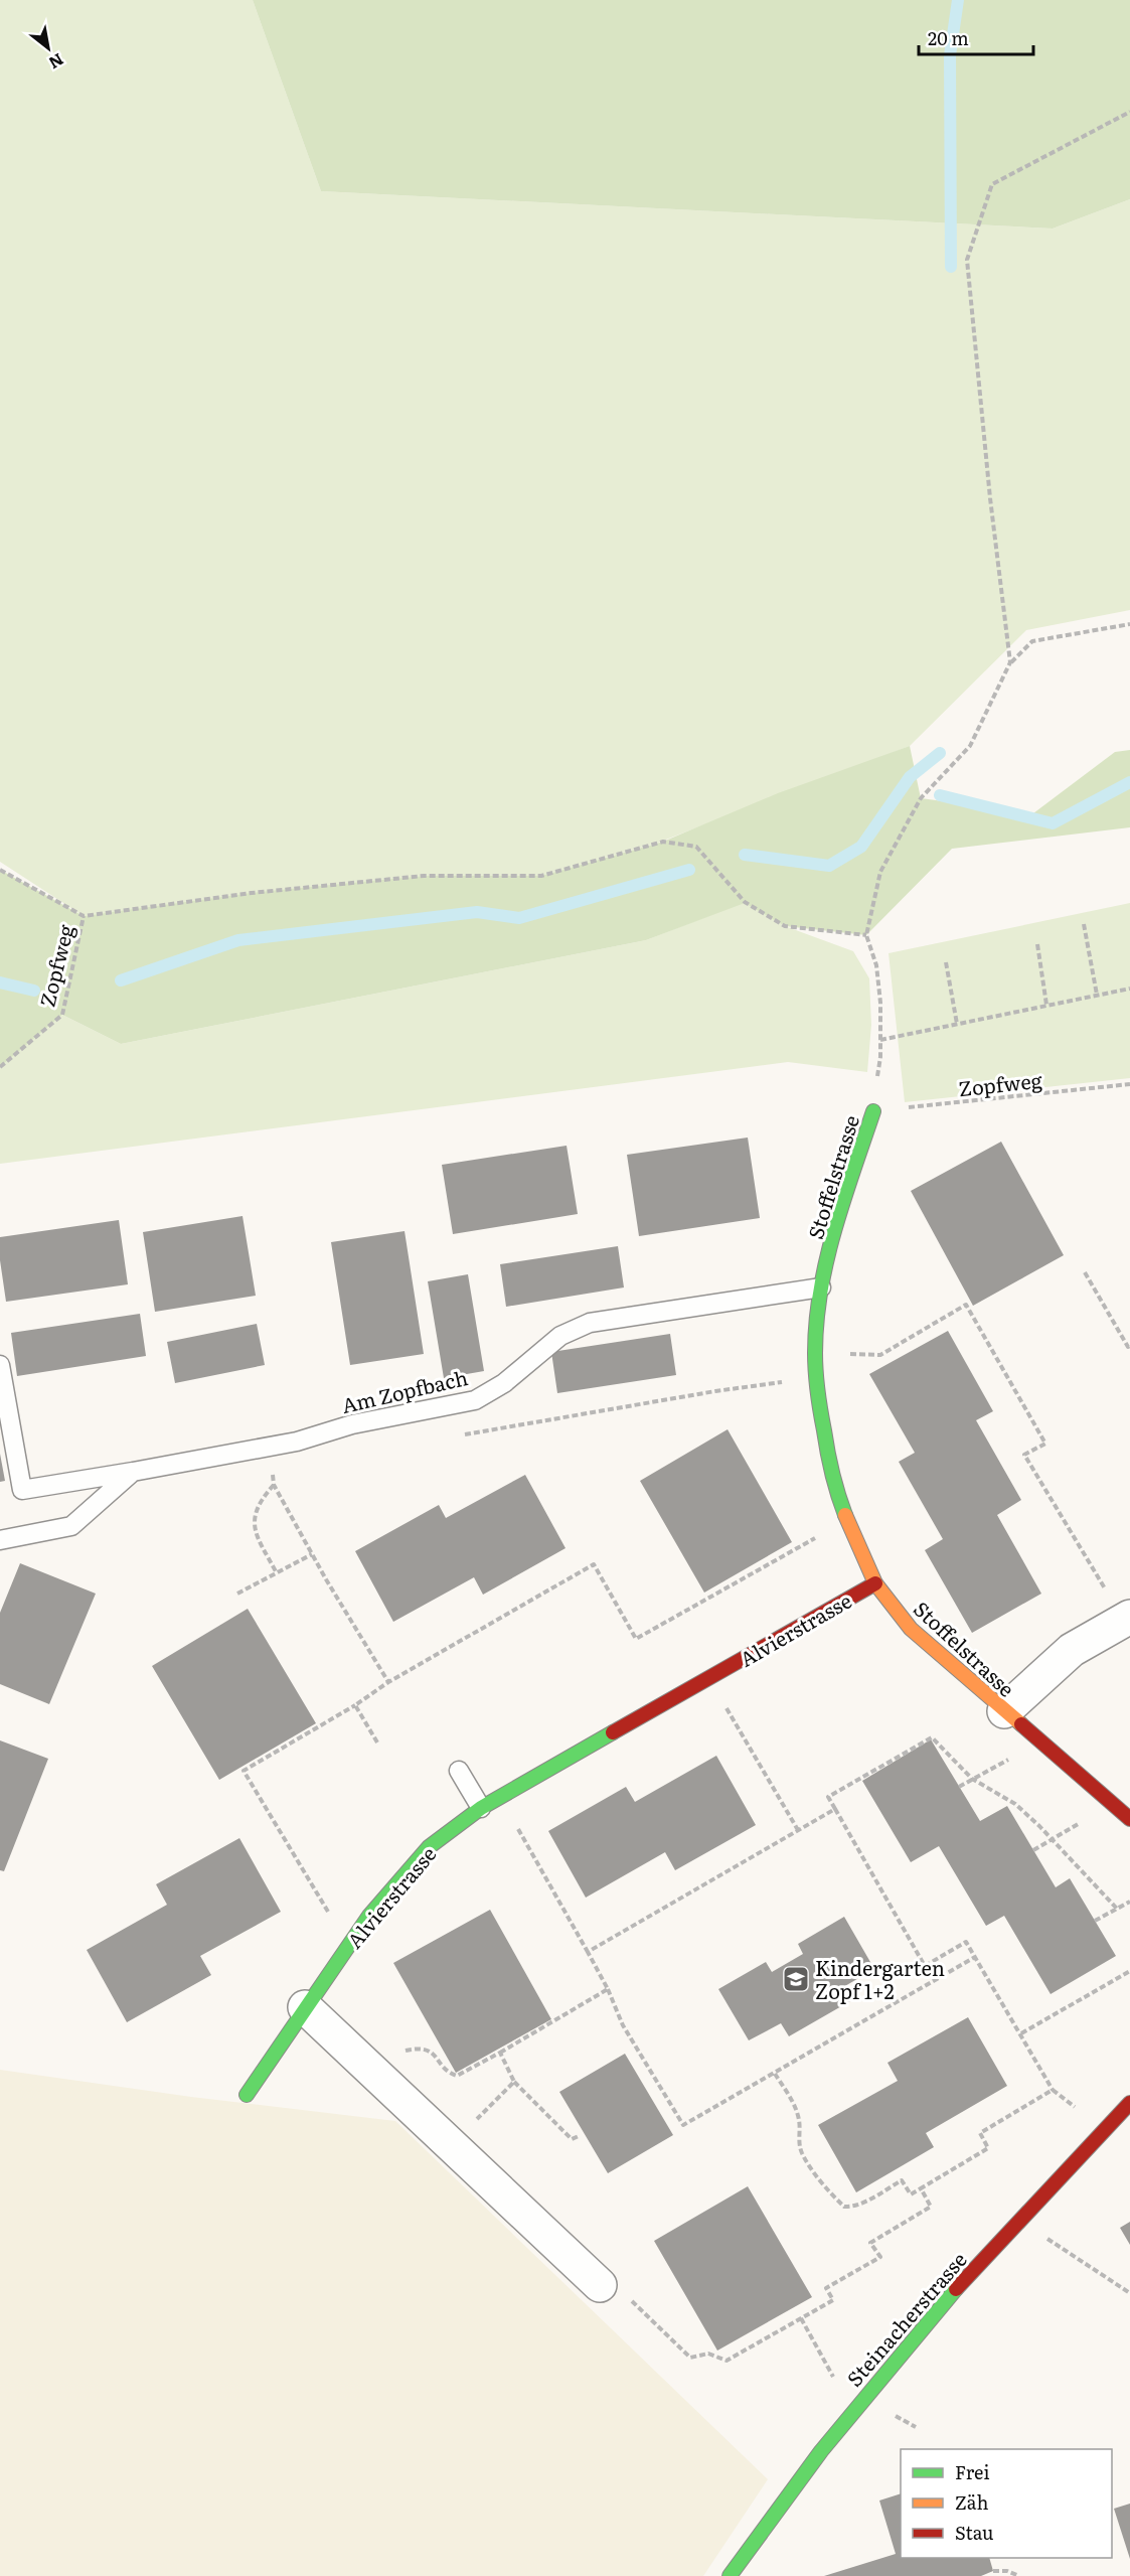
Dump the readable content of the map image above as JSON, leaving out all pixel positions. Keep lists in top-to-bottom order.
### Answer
{
  "streets": {
    "street": ["Stoffelstrasse", "Alvierstrasse", "Steinacherstrasse"],
    "lane": ["Am Zopfbach"],
    "path": ["Zopfweg"]
  },
  "crossings": [
    ["Zopfweg", "Stoffelstrasse"],
    ["Stoffelstrasse", "Am Zopfbach"],
    ["Stoffelstrasse", "Alvierstrasse"]
  ],
  "places": {
    "school or university": ["Kindergarten Zopf 1+2"]
  },
  "legend": ["Frei", "Zäh", "Stau"],
  "scale_bar": "20 m",
  "north": "bottom right"
}
